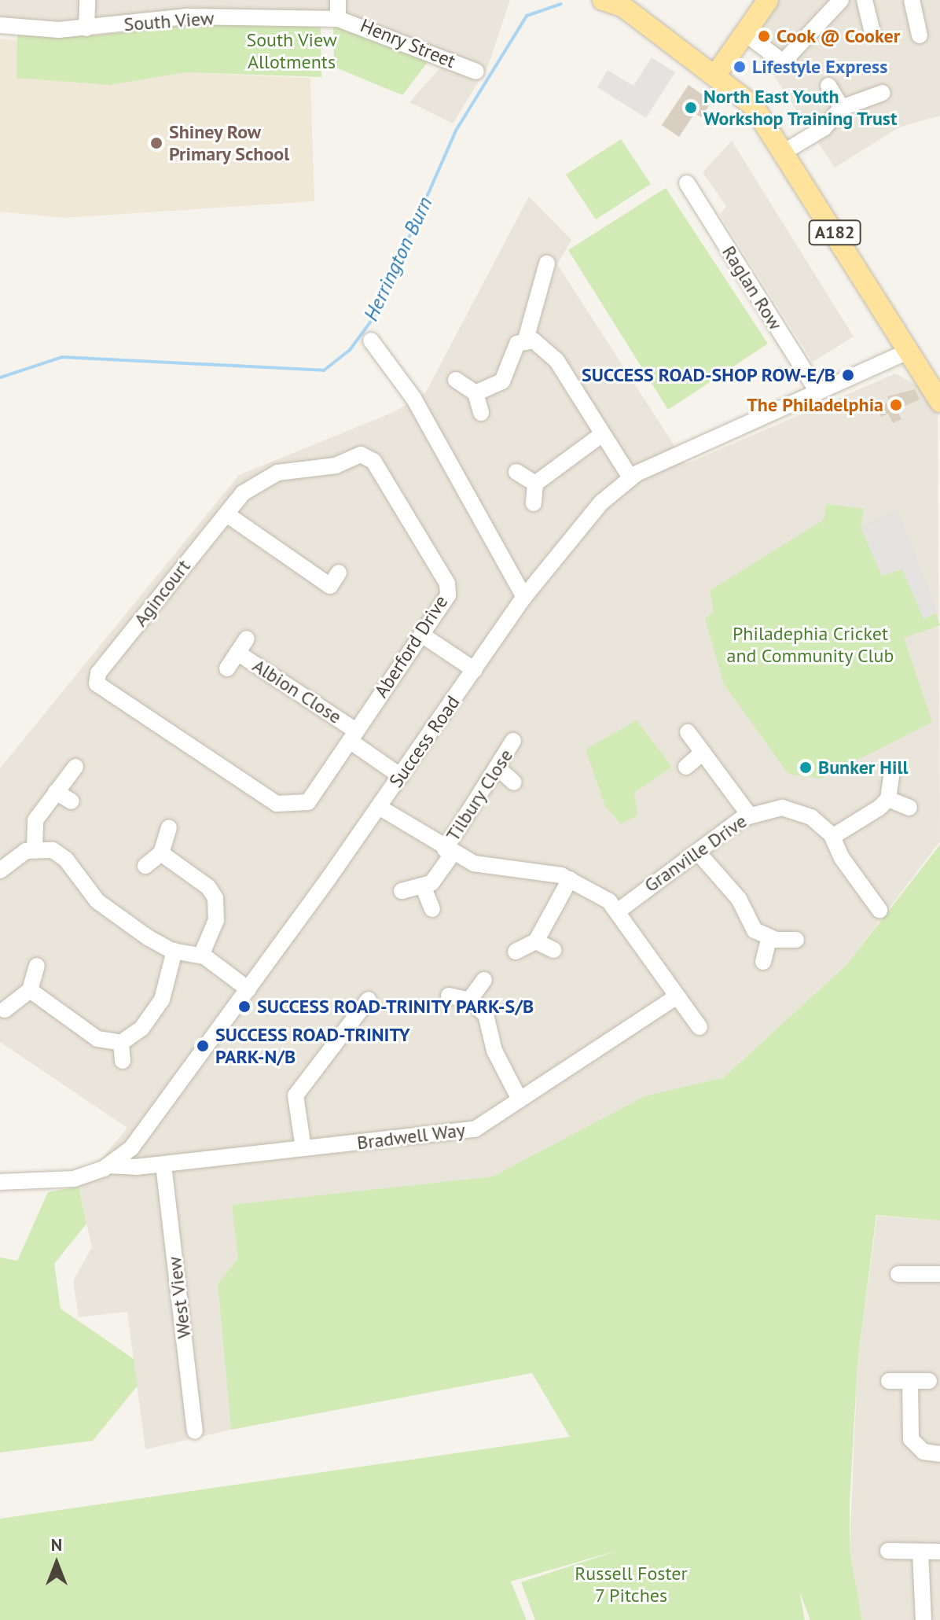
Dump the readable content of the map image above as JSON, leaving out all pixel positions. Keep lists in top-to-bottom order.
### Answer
{
  "streets": {
    "main road": ["A182"],
    "street": [
      "South View",
      "Henry Street",
      "Raglan Row",
      "Agincourt",
      "Aberford Drive",
      "Albion Close",
      "Success Road",
      "Tilbury Close",
      "Granville Drive",
      "Bradwell Way",
      "West View"
    ]
  },
  "crossings": [
    ["South View", "Henry Street"],
    ["A182", "Success Road"],
    ["Raglan Row", "Success Road"],
    ["Agincourt", "Aberford Drive"],
    ["Aberford Drive", "Albion Close"],
    ["Success Road", "Bradwell Way"],
    ["Bradwell Way", "West View"]
  ],
  "water": ["Herrington Burn"],
  "parks": ["South View Allotments", "Philadephia Cricket and Community Club", "Russell Foster 7 Pitches"],
  "places": [
    "Cook @ Cooker",
    "Lifestyle Express",
    "North East Youth Workshop Training Trust",
    "Shiney Row Primary School",
    "SUCCESS ROAD-SHOP ROW-E/B",
    "The Philadelphia",
    "Bunker Hill",
    "SUCCESS ROAD-TRINITY PARK-S/B",
    "SUCCESS ROAD-TRINITY PARK-N/B"
  ],
  "north": "top"
}
